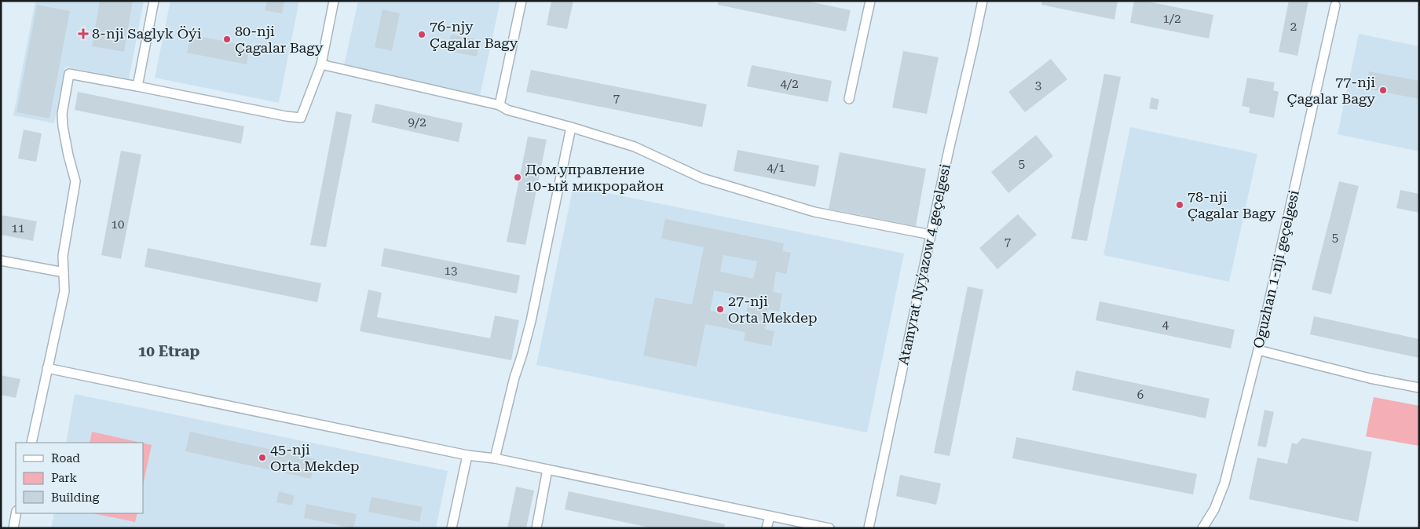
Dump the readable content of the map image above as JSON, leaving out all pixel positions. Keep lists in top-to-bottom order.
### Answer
{
  "streets": {
    "street": ["Atamyrat Nyýazow 4 geçelgesi", "Oguzhan 1-nji geçelgesi"]
  },
  "districts": ["10 Etrap"],
  "places": {
    "health": ["8-nji Saglyk Öýi"],
    "other": [
      "76-njy Çagalar Bagy",
      "80-nji Çagalar Bagy",
      "77-nji Çagalar Bagy",
      "Дом.управление 10-ый микрорайон",
      "78-nji Çagalar Bagy",
      "27-nji Orta Mekdep",
      "45-nji Orta Mekdep"
    ]
  },
  "house_numbers": [
    "1/2",
    "2",
    "4/2",
    "3",
    "7",
    "9/2",
    "5",
    "4/1",
    "10",
    "11",
    "5",
    "7",
    "13",
    "4",
    "6"
  ],
  "legend": ["Road", "Park", "Building"]
}
